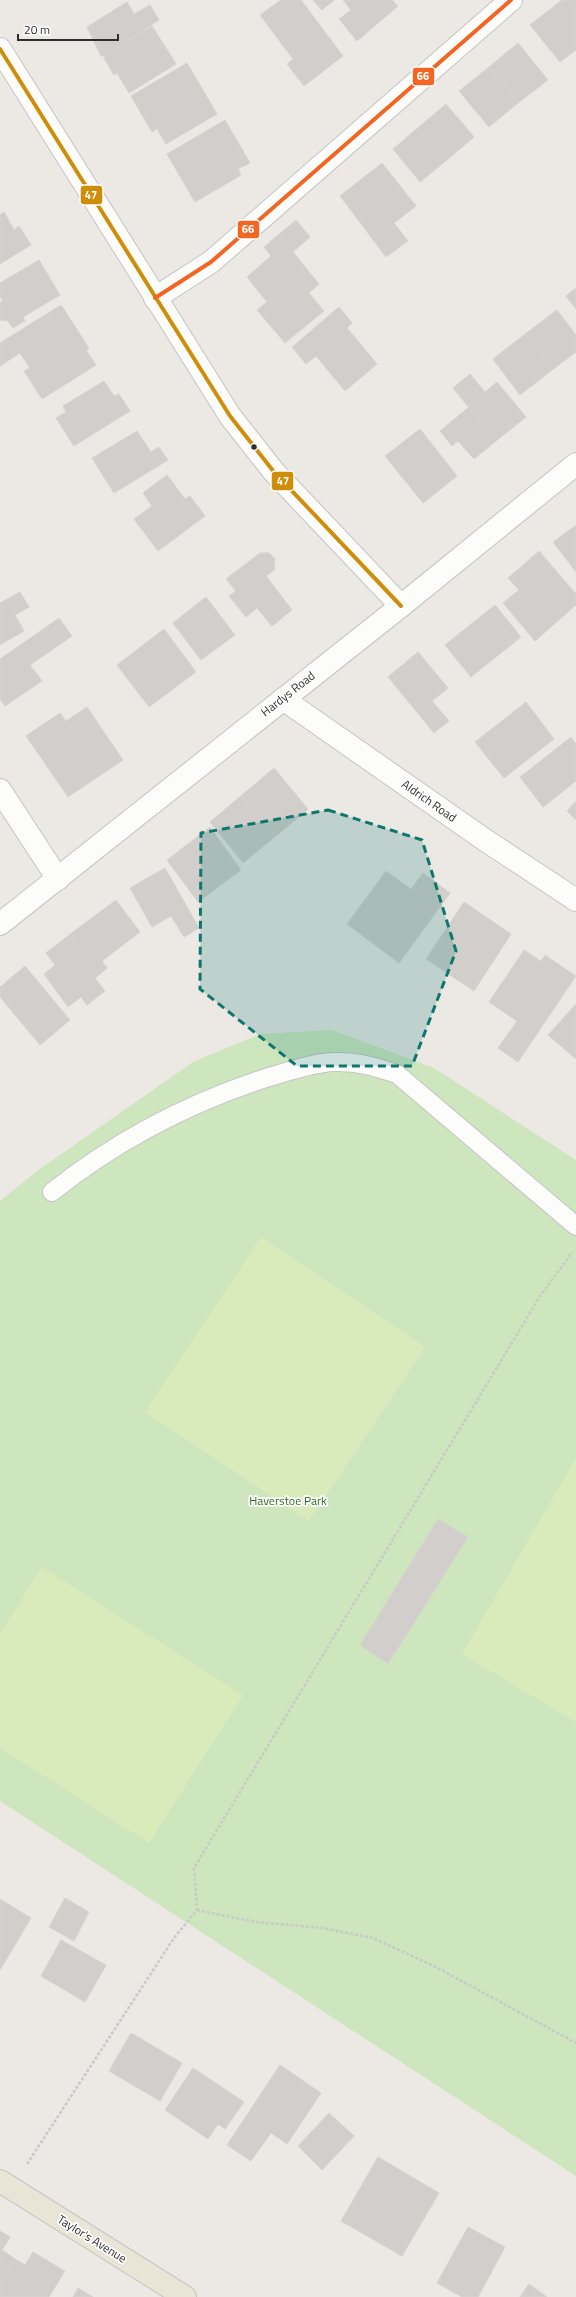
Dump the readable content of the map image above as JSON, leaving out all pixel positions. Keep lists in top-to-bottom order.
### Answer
{
  "streets": {
    "main road": ["Taylor's Avenue"],
    "street": ["Hardys Road", "Aldrich Road"]
  },
  "crossings": [
    ["Hardys Road", "Aldrich Road"]
  ],
  "parks": ["Haverstoe Park"],
  "lines": ["transit line 66", "transit line 47"],
  "scale_bar": "20 m"
}
